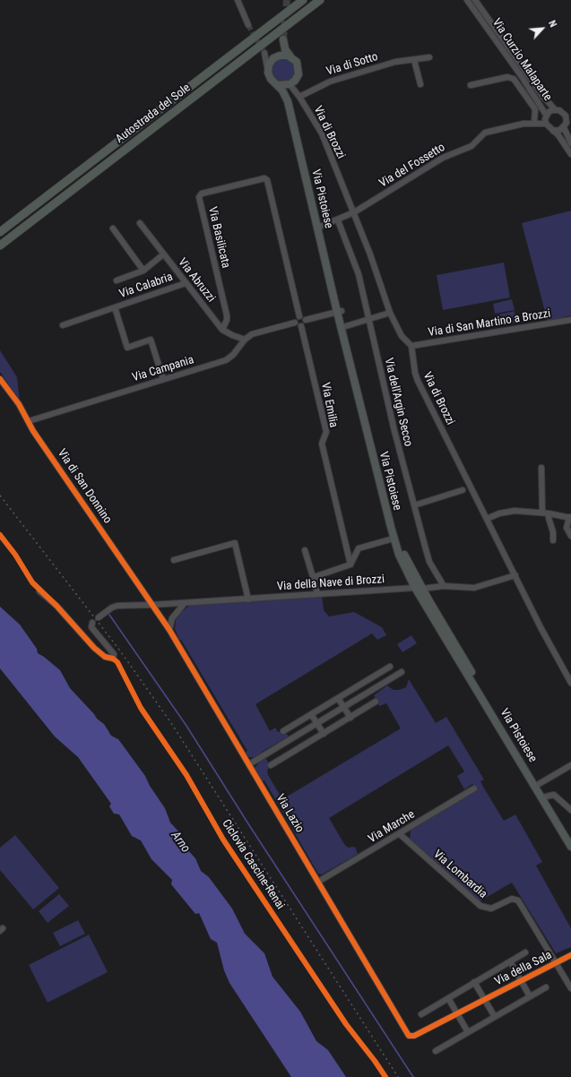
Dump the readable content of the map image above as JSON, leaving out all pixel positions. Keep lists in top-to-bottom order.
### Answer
{
  "streets": {
    "highway": ["Autostrada del Sole"],
    "main road": ["Via Pistoiese"],
    "street": [
      "Via Curzio Malaparte",
      "Via di Sotto",
      "Via di Brozzi",
      "Via del Fossetto",
      "Via Basilicata",
      "Via Abruzzi",
      "Via Calabria",
      "Via di San Martino a Brozzi",
      "Via Campania",
      "Via dell'Argin Secco",
      "Via Emilia",
      "Via di San Donnino",
      "Via della Nave di Brozzi",
      "Via Lazio",
      "Via Marche",
      "Via Lombardia",
      "Via della Sala"
    ],
    "cycle path": ["Ciclovia Cascine-Renai"]
  },
  "crossings": [
    ["Via Curzio Malaparte", "Via del Fossetto"],
    ["Via di Sotto", "Via di Brozzi"],
    ["Via di Brozzi", "Via del Fossetto"],
    ["Via di Brozzi", "Via Pistoiese"],
    ["Via di Brozzi", "Via di San Martino a Brozzi"],
    ["Via di Brozzi", "Via della Nave di Brozzi"],
    ["Via del Fossetto", "Via Pistoiese"],
    ["Via del Fossetto", "Via dell'Argin Secco"],
    ["Via Pistoiese", "Via della Nave di Brozzi"],
    ["Via Basilicata", "Via Abruzzi"],
    ["Via Basilicata", "Via Campania"],
    ["Via Basilicata", "Via Emilia"],
    ["Via Abruzzi", "Via Calabria"],
    ["Via Abruzzi", "Via Campania"],
    ["Via Calabria", "Via Campania"],
    ["Via Campania", "Via Emilia"],
    ["Via Campania", "Via di San Donnino"],
    ["Via dell'Argin Secco", "Via della Nave di Brozzi"],
    ["Via di San Donnino", "Via della Nave di Brozzi"],
    ["Via di San Donnino", "Via Lazio"],
    ["Via della Nave di Brozzi", "Via Lazio"],
    ["Via Lazio", "Via Marche"],
    ["Via Lazio", "Via della Sala"],
    ["Via Marche", "Via Lombardia"],
    ["Via Lombardia", "Via della Sala"]
  ],
  "water": ["Arno"],
  "north": "top right"
}
